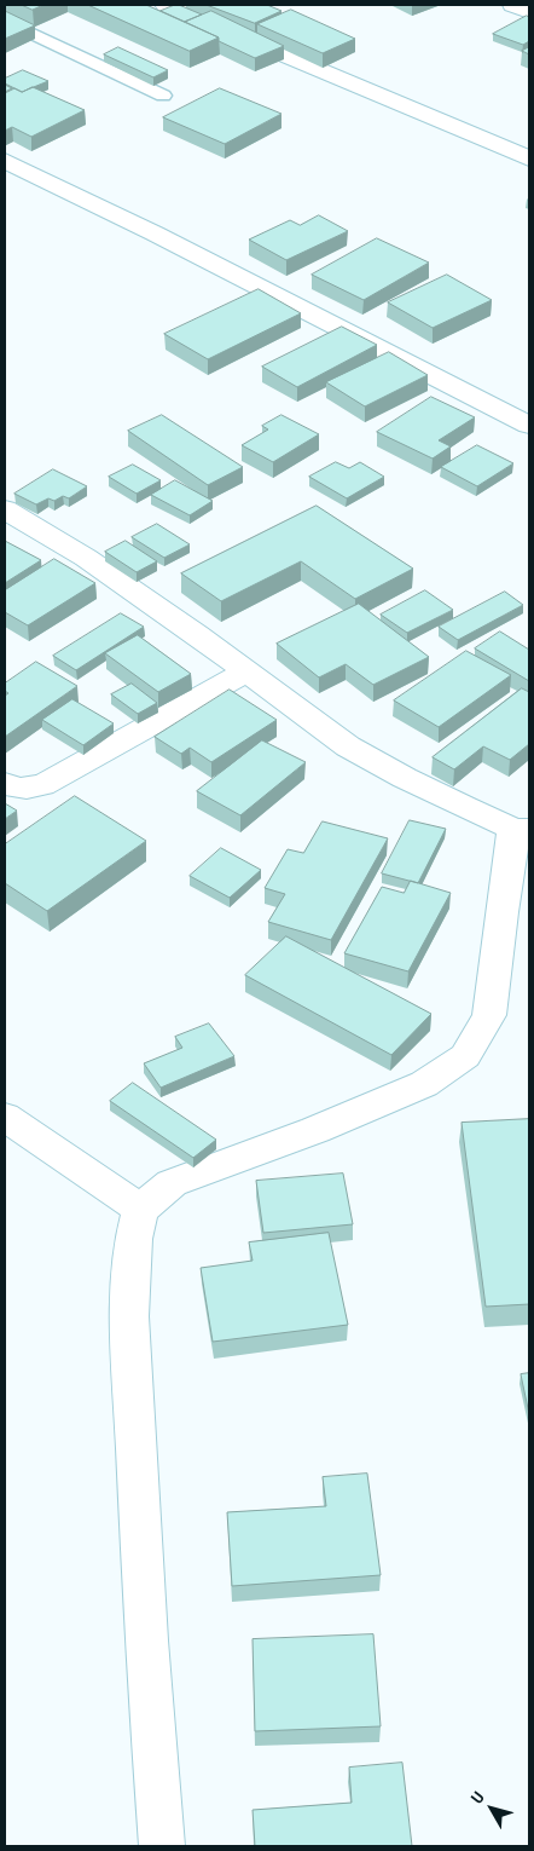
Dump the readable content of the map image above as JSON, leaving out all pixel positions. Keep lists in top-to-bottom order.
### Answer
{
  "north": "top left"
}
